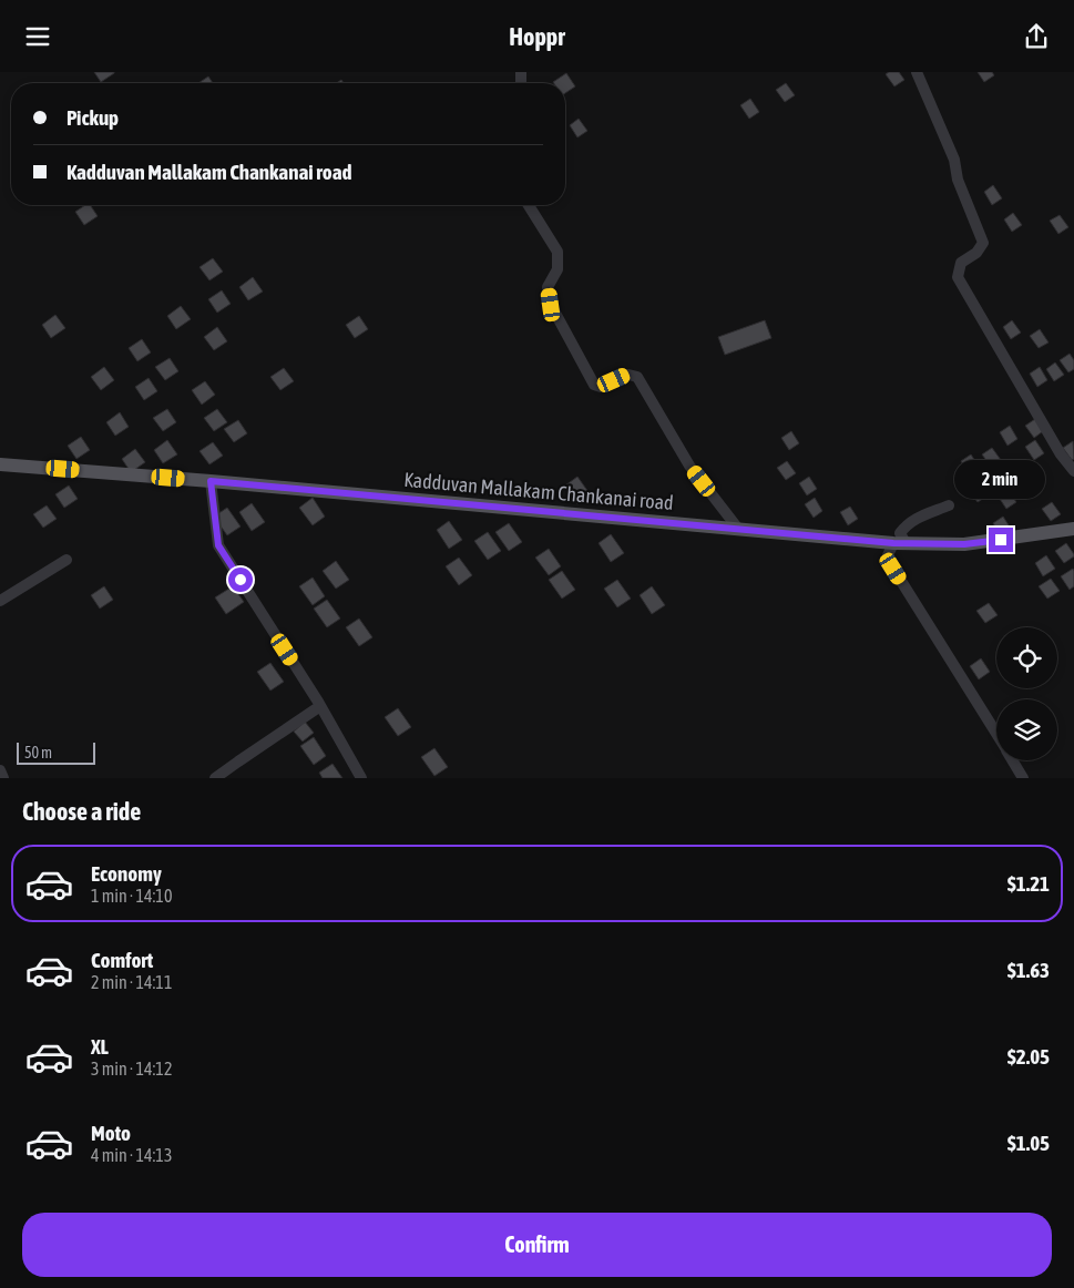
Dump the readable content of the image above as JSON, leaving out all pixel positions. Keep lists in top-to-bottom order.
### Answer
{
  "streets": {
    "main road": ["Kadduvan Mallakam Chankanai road"]
  },
  "scale_bar": "50 m",
  "page": {
    "header": "Hoppr",
    "banner": ["Pickup", "Kadduvan Mallakam Chankanai road"],
    "bubble": "2 min",
    "scale": "50 m",
    "heading": "Choose a ride",
    "list": [
      {
        "name": "Economy",
        "note": "1 min · 14:10",
        "value": "$1.21"
      },
      {
        "name": "Comfort",
        "note": "2 min · 14:11",
        "value": "$1.63"
      },
      {
        "name": "XL",
        "note": "3 min · 14:12",
        "value": "$2.05"
      },
      {
        "name": "Moto",
        "note": "4 min · 14:13",
        "value": "$1.05"
      }
    ],
    "buttons": "Confirm"
  }
}
